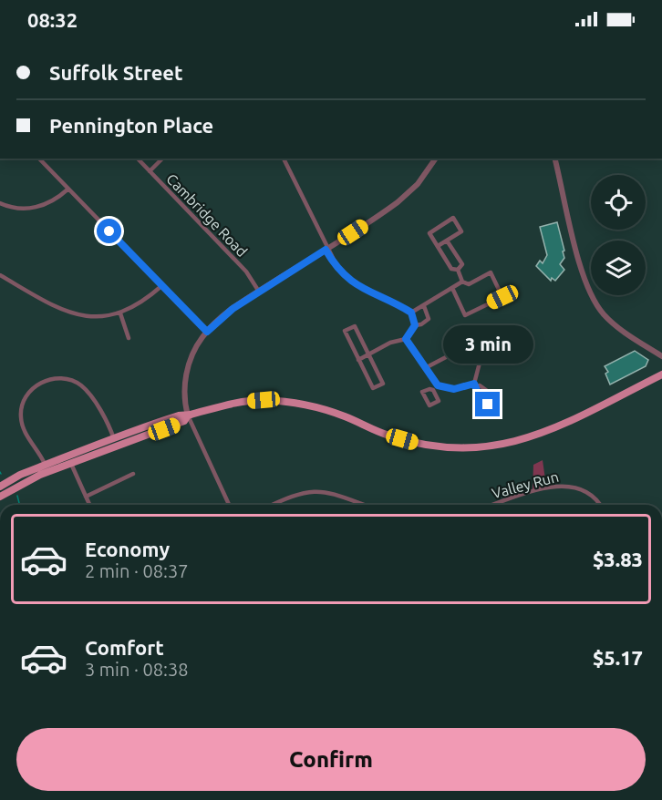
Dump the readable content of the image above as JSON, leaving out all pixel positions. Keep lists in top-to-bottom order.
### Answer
{
  "streets": {
    "street": ["Cambridge Road", "Valley Run"]
  },
  "page": {
    "status": "08:32",
    "banner": ["Suffolk Street", "Pennington Place"],
    "bubble": "3 min",
    "list": [
      {
        "name": "Economy",
        "note": "2 min · 08:37",
        "value": "$3.83"
      },
      {
        "name": "Comfort",
        "note": "3 min · 08:38",
        "value": "$5.17"
      }
    ],
    "buttons": "Confirm"
  }
}
